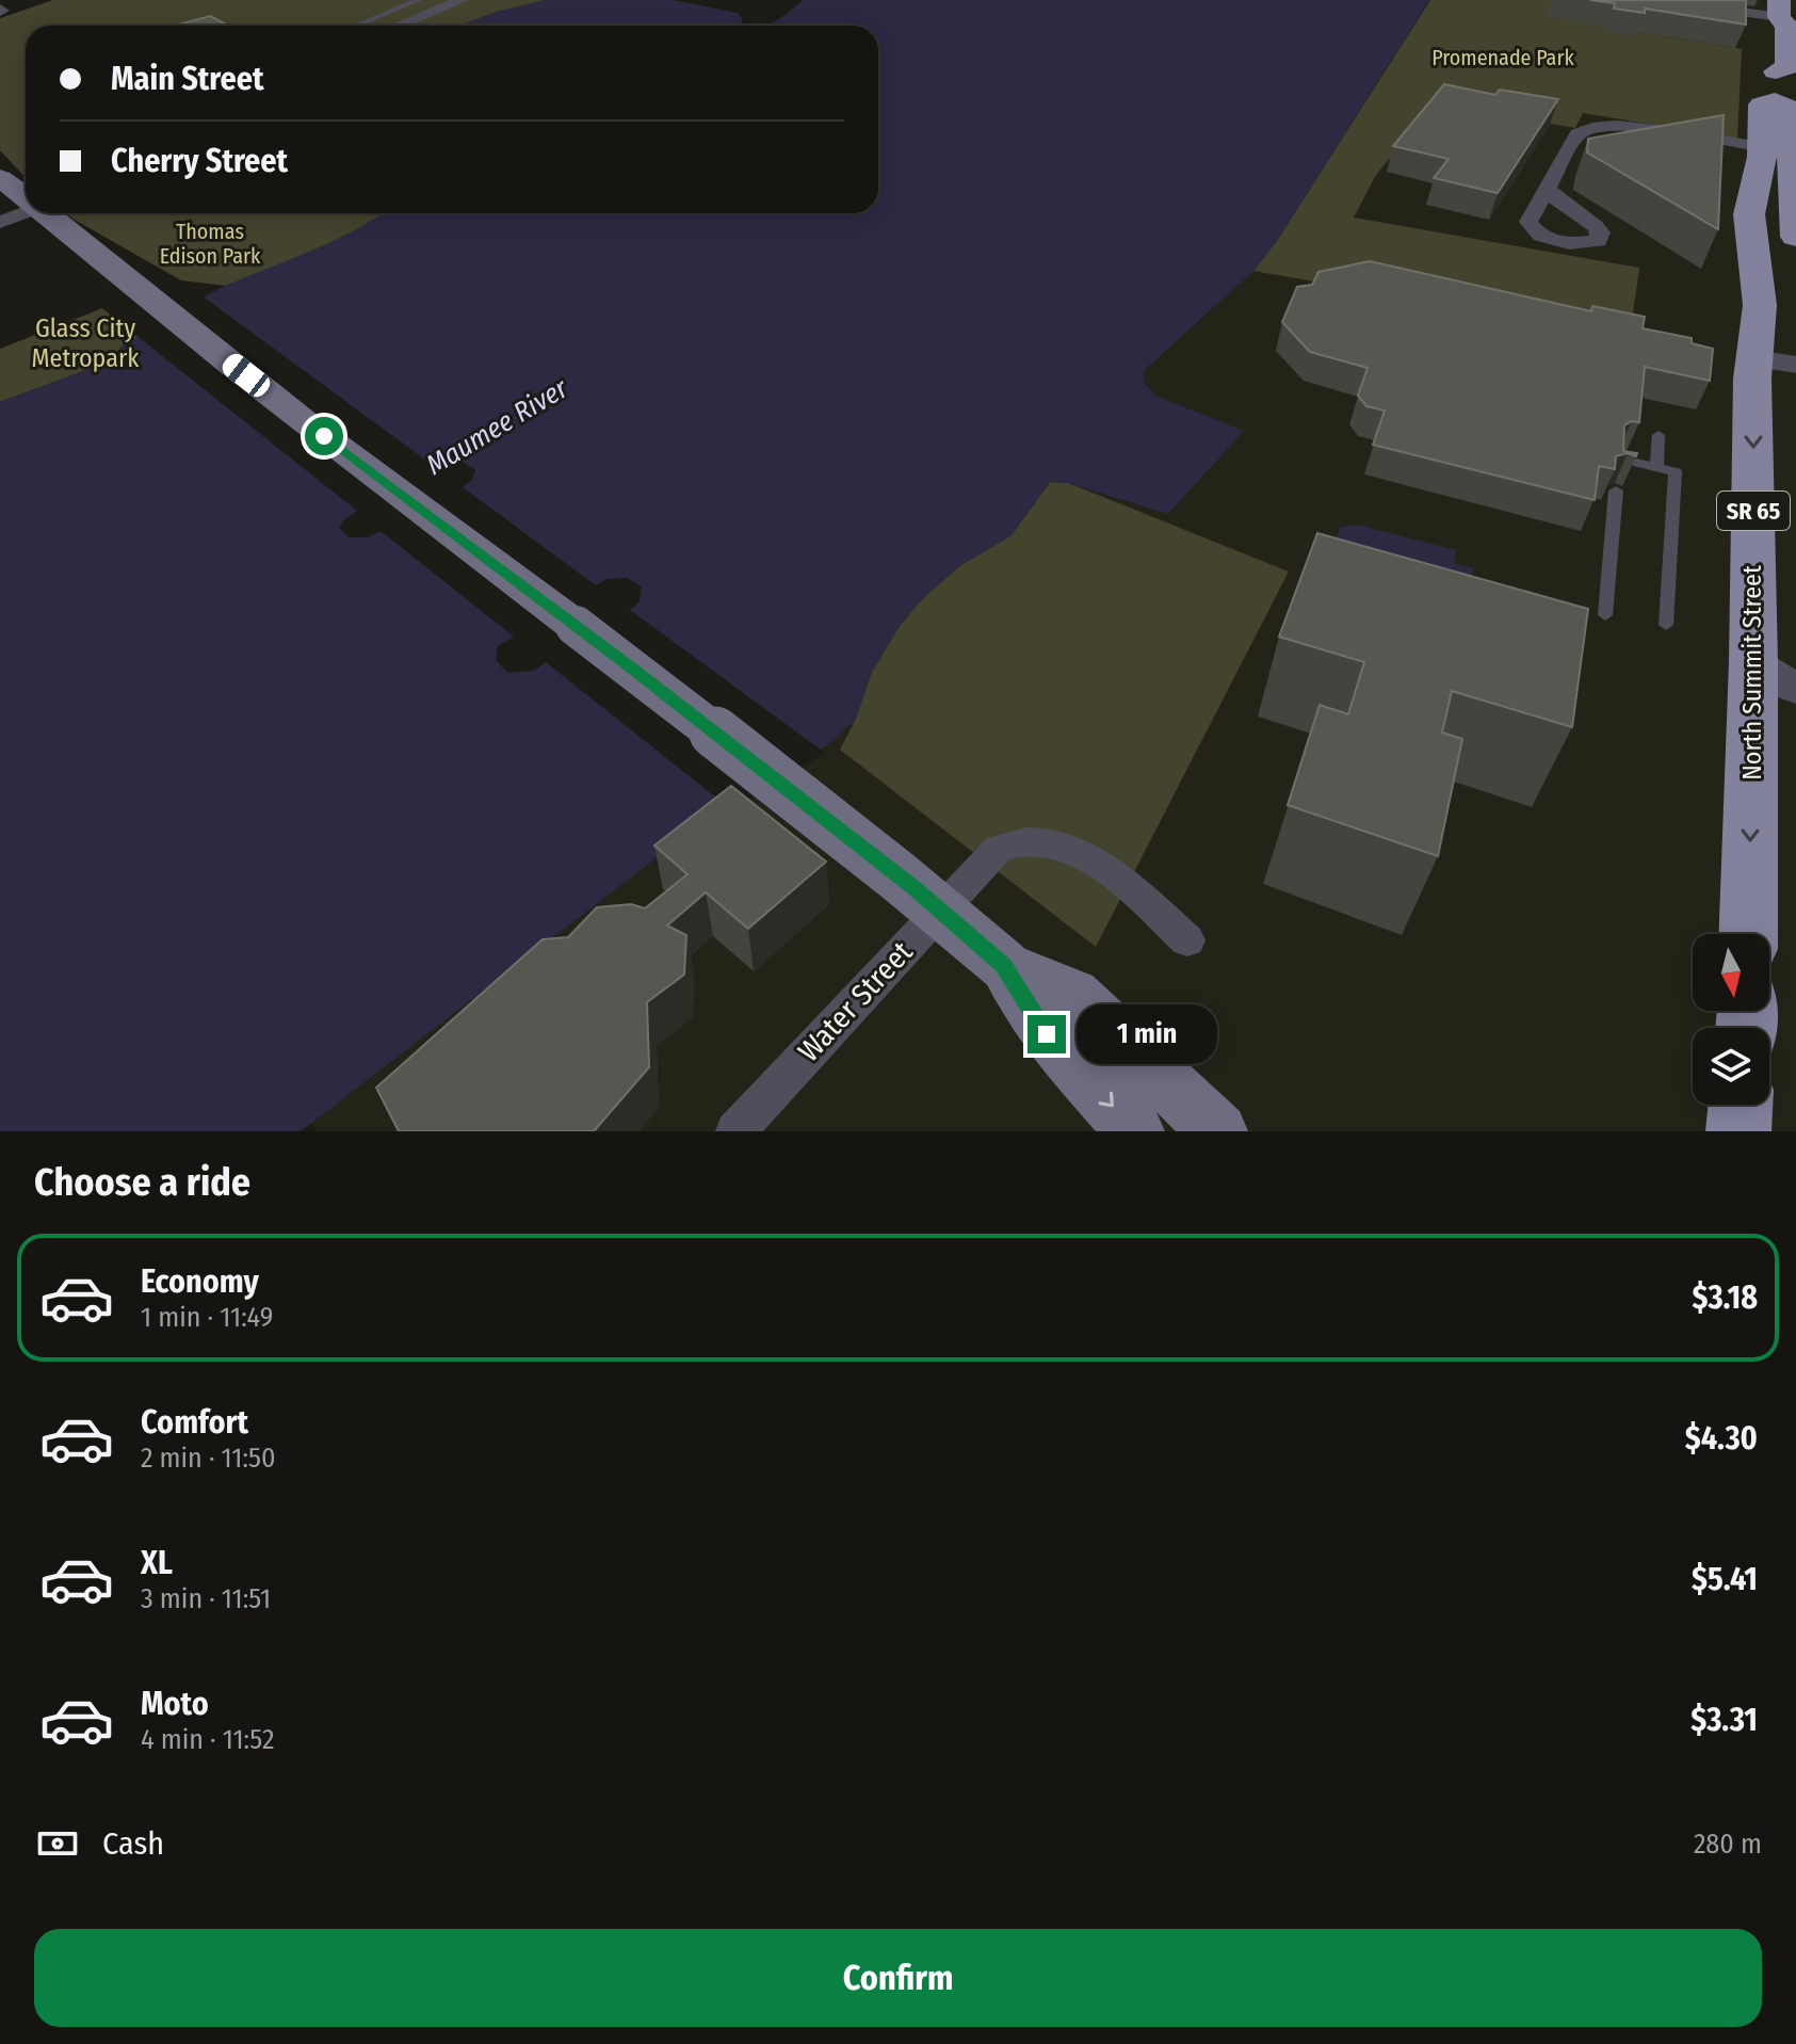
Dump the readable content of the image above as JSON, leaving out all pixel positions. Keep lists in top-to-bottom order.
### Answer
{
  "streets": {
    "main road": ["SR 65", "North Summit Street"],
    "street": ["Water Street"]
  },
  "one_way": ["North Summit Street"],
  "water": ["Maumee River"],
  "parks": ["Promenade Park", "Thomas Edison Park", "Glass City Metropark"],
  "north": "bottom",
  "page": {
    "banner": ["Main Street", "Cherry Street"],
    "bubble": "1 min",
    "heading": "Choose a ride",
    "list": [
      {
        "name": "Economy",
        "note": "1 min · 11:49",
        "value": "$3.18"
      },
      {
        "name": "Comfort",
        "note": "2 min · 11:50",
        "value": "$4.30"
      },
      {
        "name": "XL",
        "note": "3 min · 11:51",
        "value": "$5.41"
      },
      {
        "name": "Moto",
        "note": "4 min · 11:52",
        "value": "$3.31"
      }
    ],
    "pay": ["Cash", "280 m"],
    "buttons": "Confirm"
  }
}
